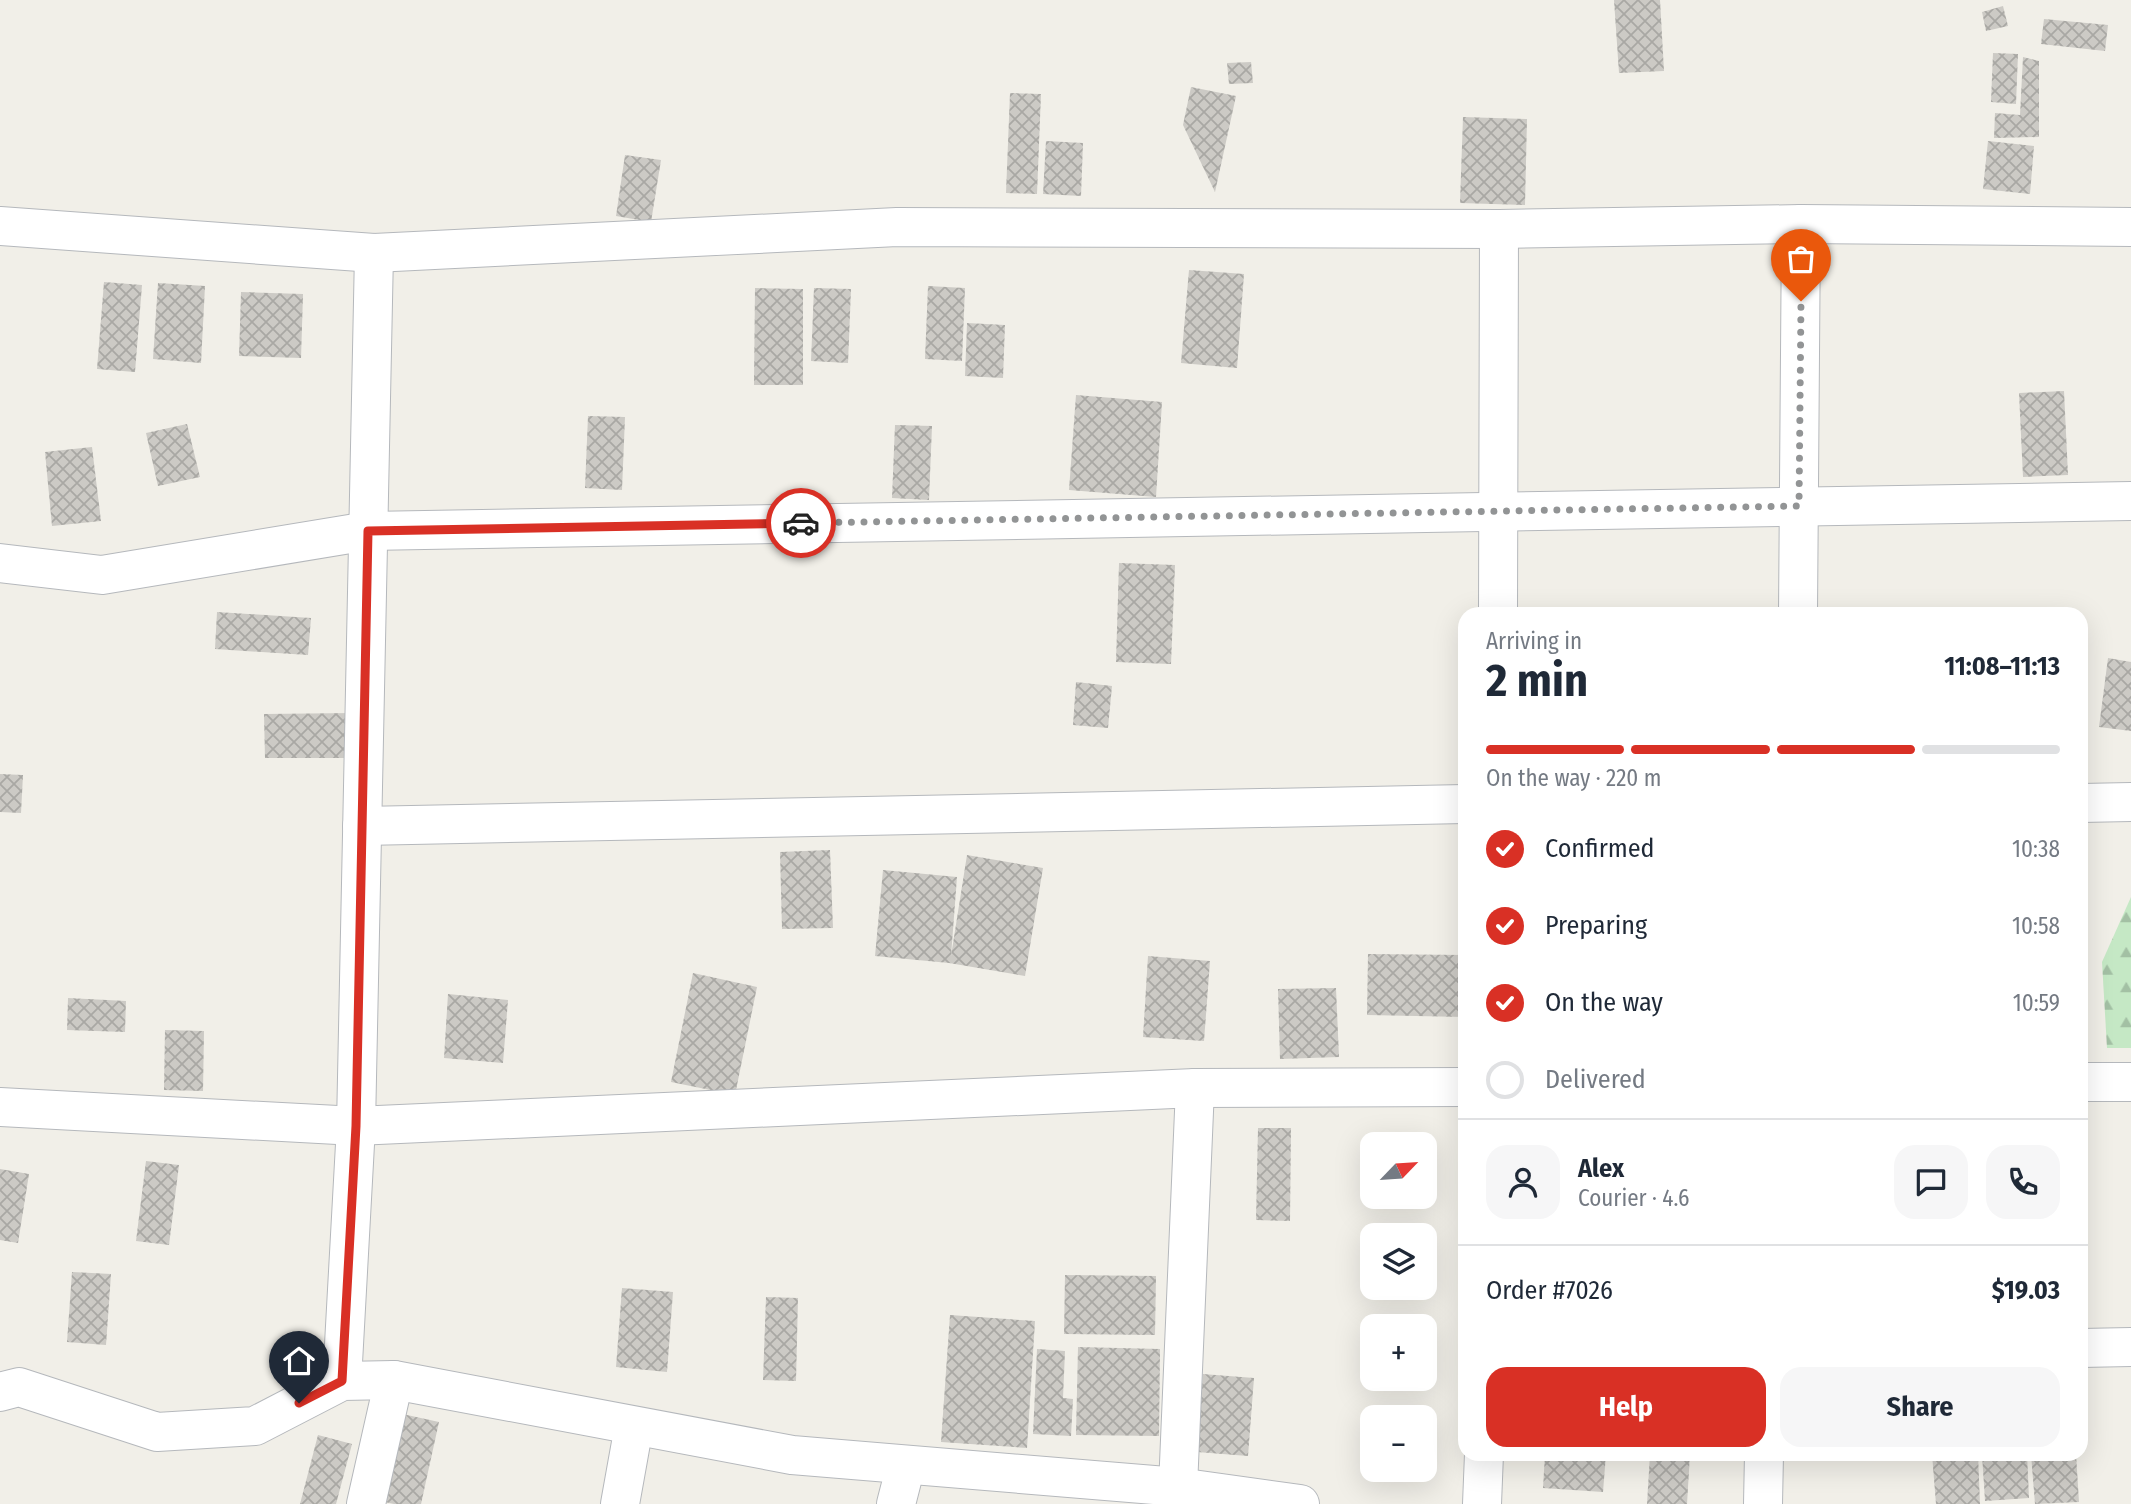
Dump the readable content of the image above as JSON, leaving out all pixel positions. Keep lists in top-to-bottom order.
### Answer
{
  "north": "top right",
  "page": {
    "heading": ["2 min", "Arriving in", "11:08–11:13"],
    "panel": [
      "Alex",
      "Courier · 4.6",
      "Order #7026",
      "$19.03"
    ],
    "bar": "On the way · 220 m",
    "list": [
      ["Confirmed", "10:38"],
      ["Preparing", "10:58"],
      ["On the way", "10:59"],
      "Delivered"
    ],
    "map_buttons": ["+", "−"],
    "buttons": ["Help", "Share"]
  }
}
